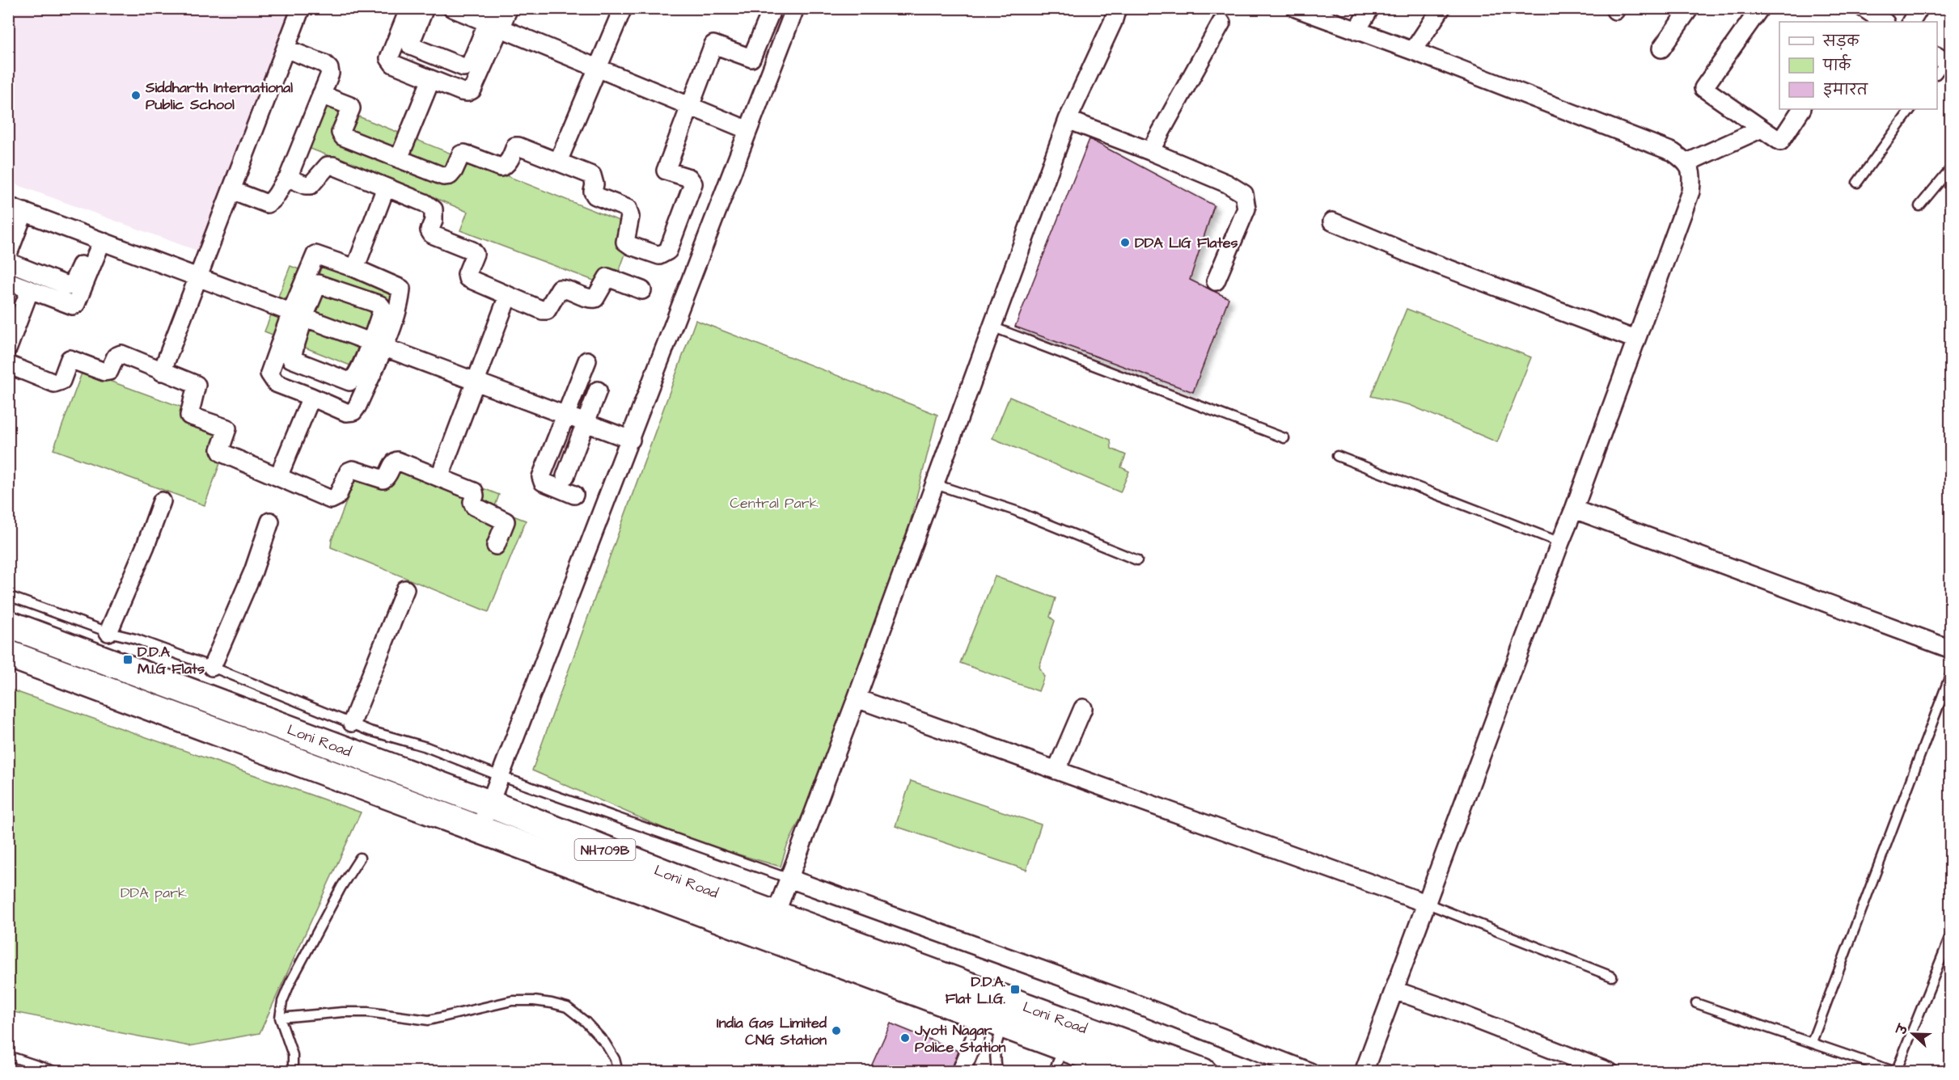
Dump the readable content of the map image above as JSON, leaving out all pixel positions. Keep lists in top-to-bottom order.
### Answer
{
  "streets": {
    "highway": ["Loni Road", "NH709B"]
  },
  "parks": ["Central Park", "DDA park"],
  "places": {
    "other": [
      "Siddharth International Public School",
      "DDA LIG Flates",
      "India Gas Limited CNG Station",
      "Jyoti Nagar Police Station"
    ],
    "transit": ["D.D.A M.I.G Flats", "D.D.A. Flat L.I.G."]
  },
  "legend": ["सड़क", "पार्क", "इमारत"],
  "north": "left"
}
